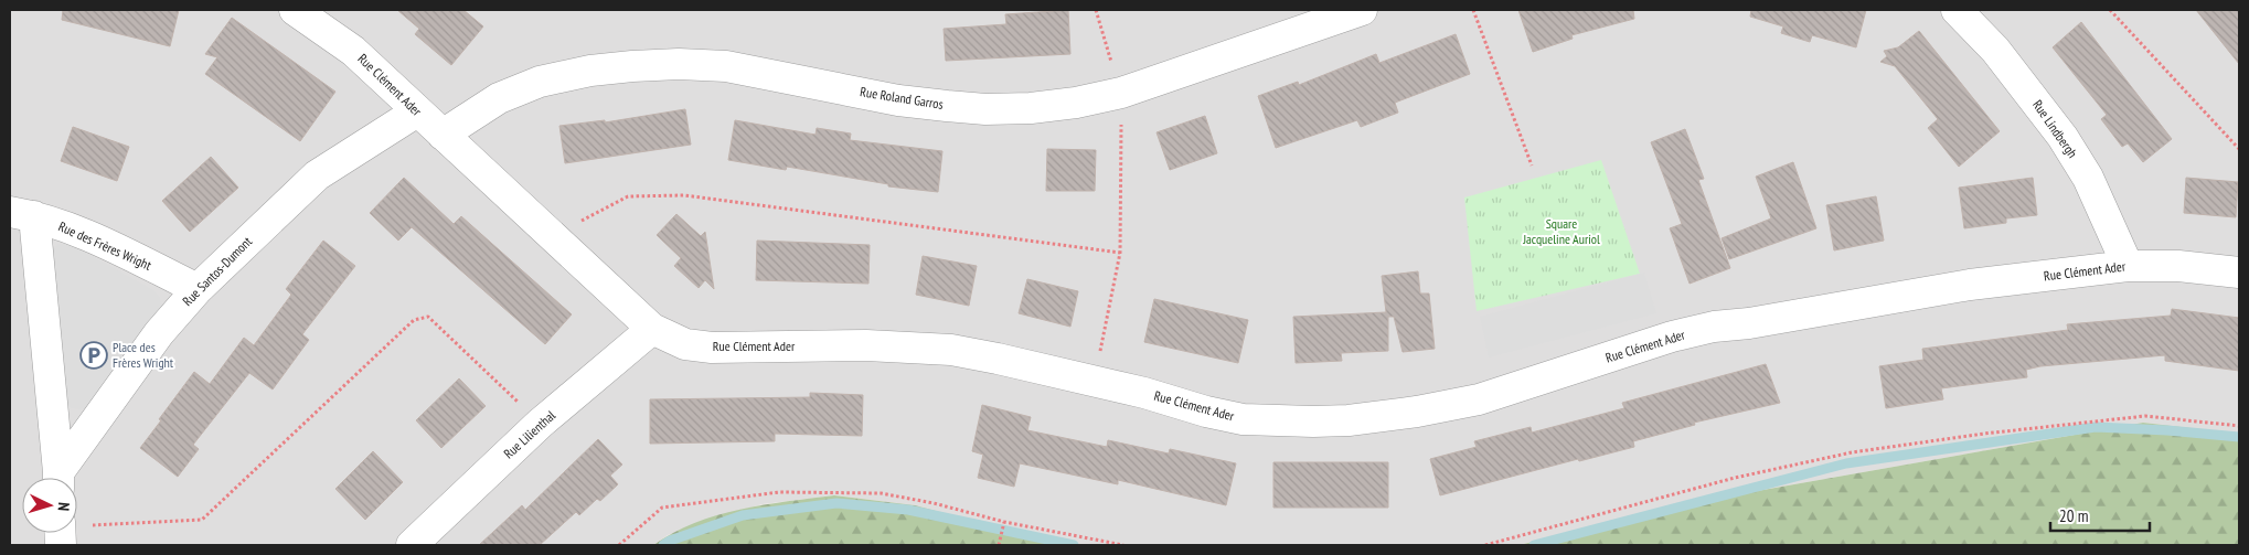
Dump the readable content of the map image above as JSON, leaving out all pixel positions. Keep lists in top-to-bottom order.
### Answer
{
  "streets": {
    "street": [
      "Rue Clément Ader",
      "Rue Roland Garros",
      "Rue Lindbergh",
      "Rue des Frères Wright",
      "Rue Santos-Dumont",
      "Rue Lilienthal"
    ]
  },
  "crossings": [
    ["Rue Clément Ader", "Rue Roland Garros"],
    ["Rue Clément Ader", "Rue Lindbergh"],
    ["Rue Clément Ader", "Rue Santos-Dumont"],
    ["Rue Clément Ader", "Rue Lilienthal"],
    ["Rue des Frères Wright", "Rue Santos-Dumont"]
  ],
  "parks": ["Square Jacqueline Auriol"],
  "places": {
    "parking": ["Place des Frères Wright"]
  },
  "scale_bar": "20 m",
  "north": "right"
}
